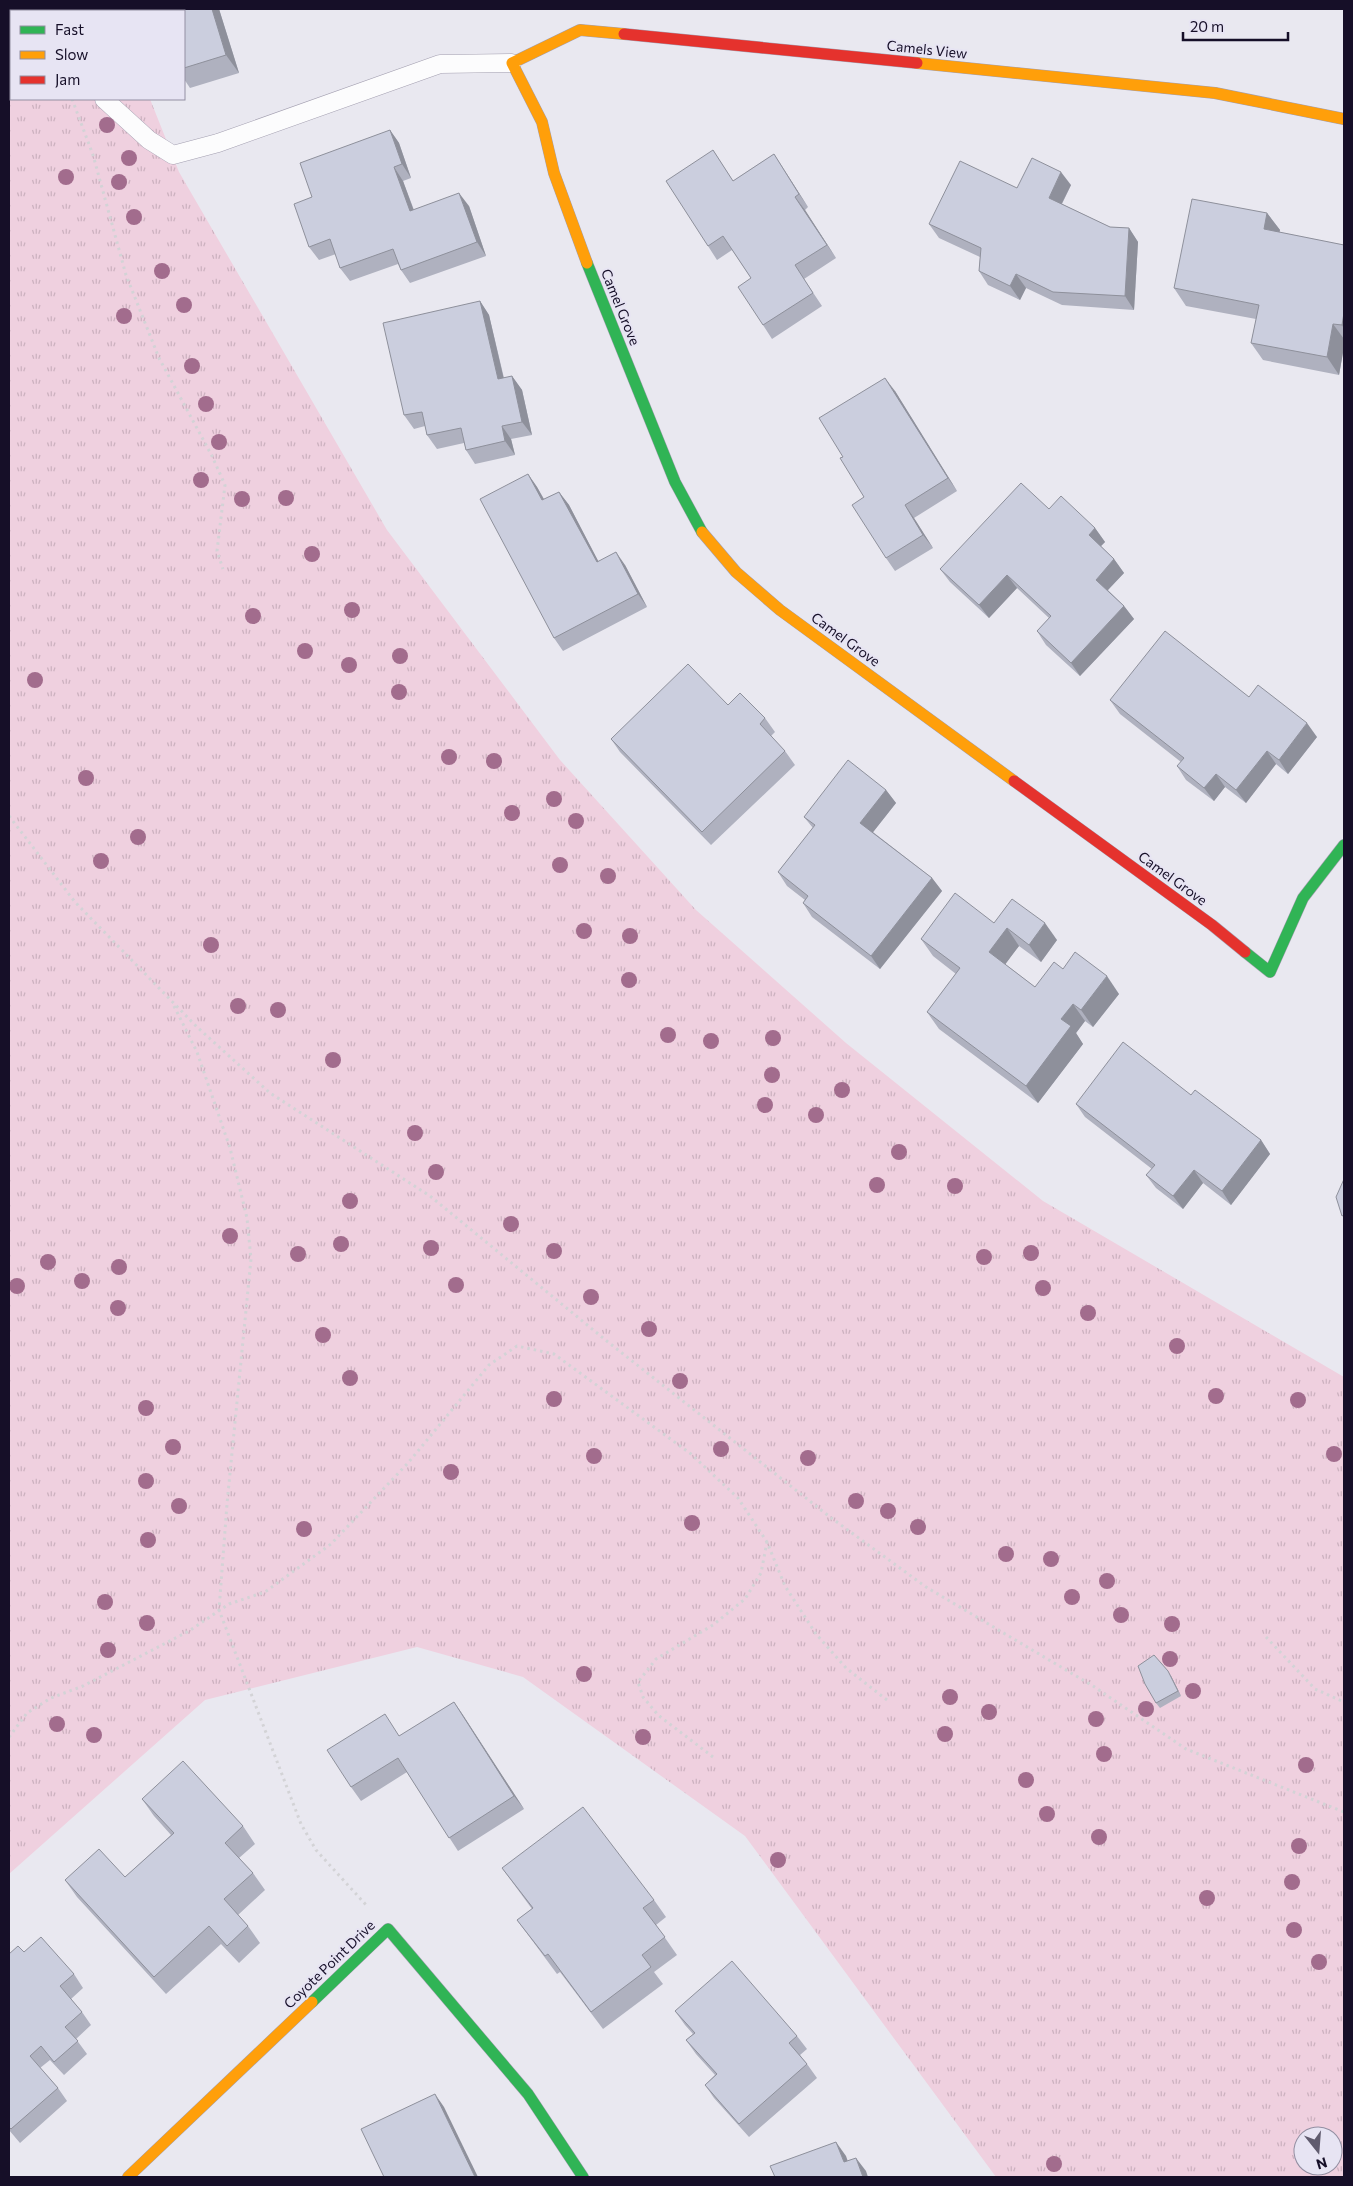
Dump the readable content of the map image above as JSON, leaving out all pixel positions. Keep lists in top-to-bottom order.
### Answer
{
  "streets": {
    "street": ["Camels View", "Camel Grove", "Coyote Point Drive"]
  },
  "crossings": [
    ["Camels View", "Camel Grove"]
  ],
  "legend": ["Fast", "Slow", "Jam"],
  "scale_bar": "20 m",
  "north": "bottom"
}
